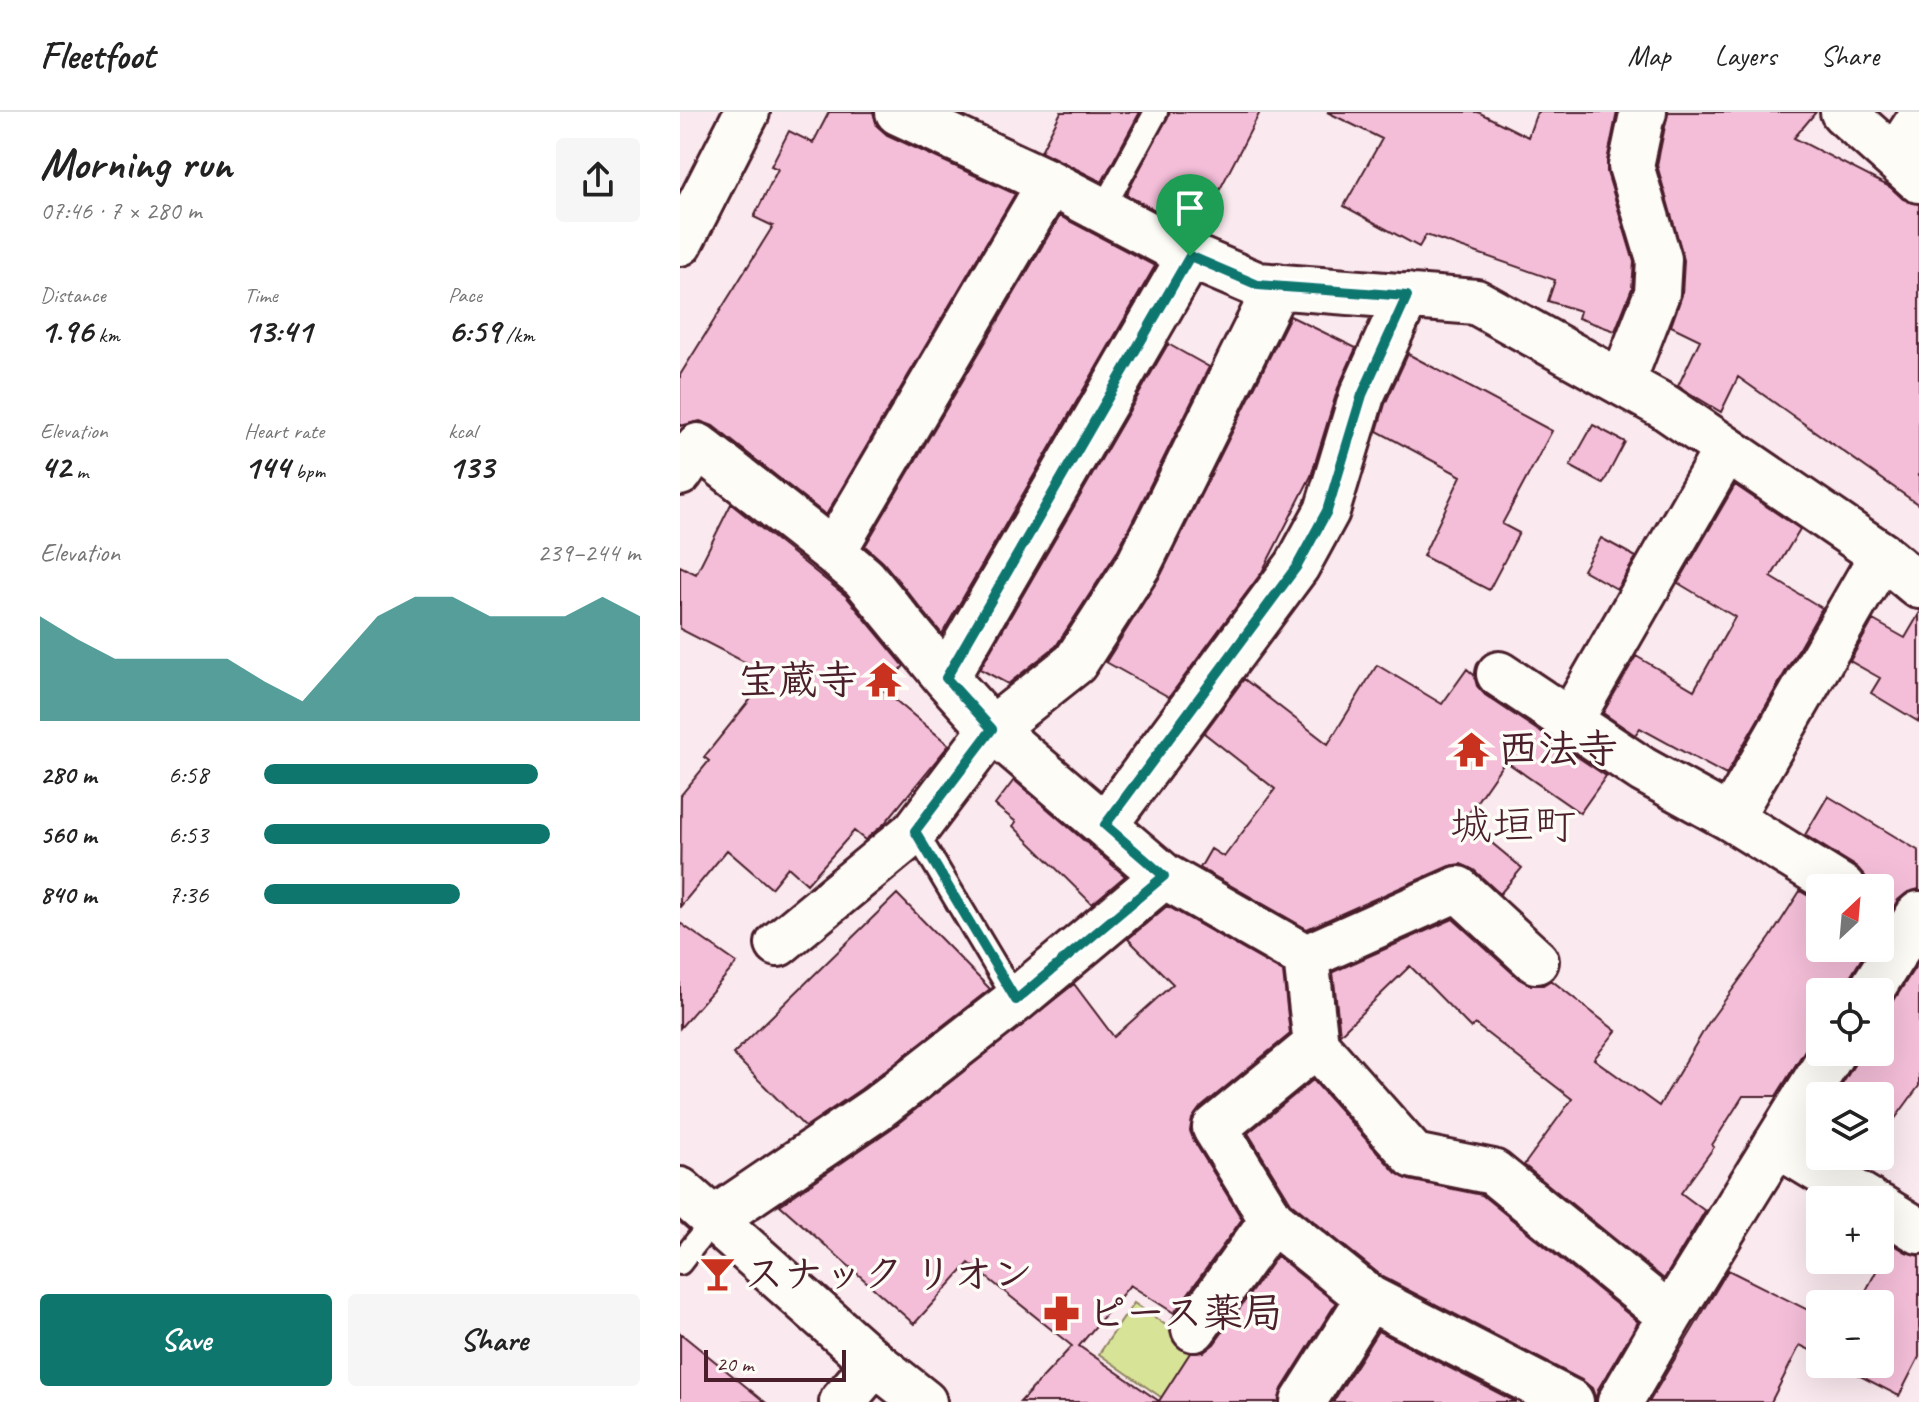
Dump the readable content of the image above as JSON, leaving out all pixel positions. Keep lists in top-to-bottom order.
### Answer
{
  "districts": ["城垣町"],
  "places": {
    "temple": ["宝蔵寺", "西法寺"],
    "bar": ["スナック リオン"],
    "pharmacy": ["ピース薬局"]
  },
  "scale_bar": "20 m",
  "north": "top right",
  "page": {
    "header": "Fleetfoot",
    "nav": ["Map", "Layers", "Share"],
    "heading": ["Morning run", "07:46 · 7 × 280 m"],
    "stats": [
      ["Distance", "1.96 km"],
      ["Time", "13:41"],
      ["Pace", "6:59 /km"],
      ["Elevation", "42 m"],
      ["Heart rate", "144 bpm"],
      ["kcal", "133"]
    ],
    "chart": ["Elevation", "239–244 m"],
    "list": [
      {
        "name": "280 m",
        "note": "6:58"
      },
      {
        "name": "560 m",
        "note": "6:53"
      },
      {
        "name": "840 m",
        "note": "7:36"
      }
    ],
    "map_buttons": ["+", "−"],
    "buttons": ["Save", "Share"],
    "scale": "20 m"
  }
}
